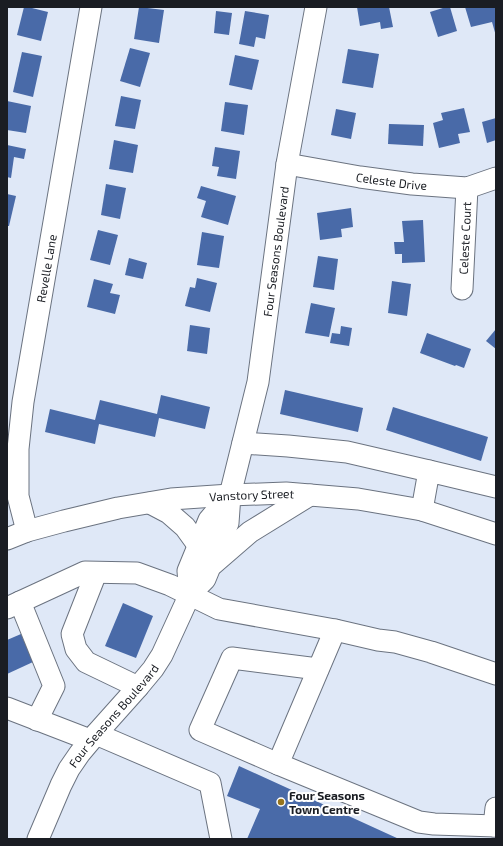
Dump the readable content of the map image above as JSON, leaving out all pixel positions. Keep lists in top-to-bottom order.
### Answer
{
  "streets": {
    "street": [
      "Celeste Drive",
      "Celeste Court",
      "Four Seasons Boulevard",
      "Revelle Lane",
      "Vanstory Street"
    ]
  },
  "crossings": [
    ["Celeste Drive", "Celeste Court"],
    ["Celeste Drive", "Four Seasons Boulevard"],
    ["Four Seasons Boulevard", "Vanstory Street"],
    ["Revelle Lane", "Vanstory Street"]
  ],
  "places": ["Four Seasons Town Centre"]
}
